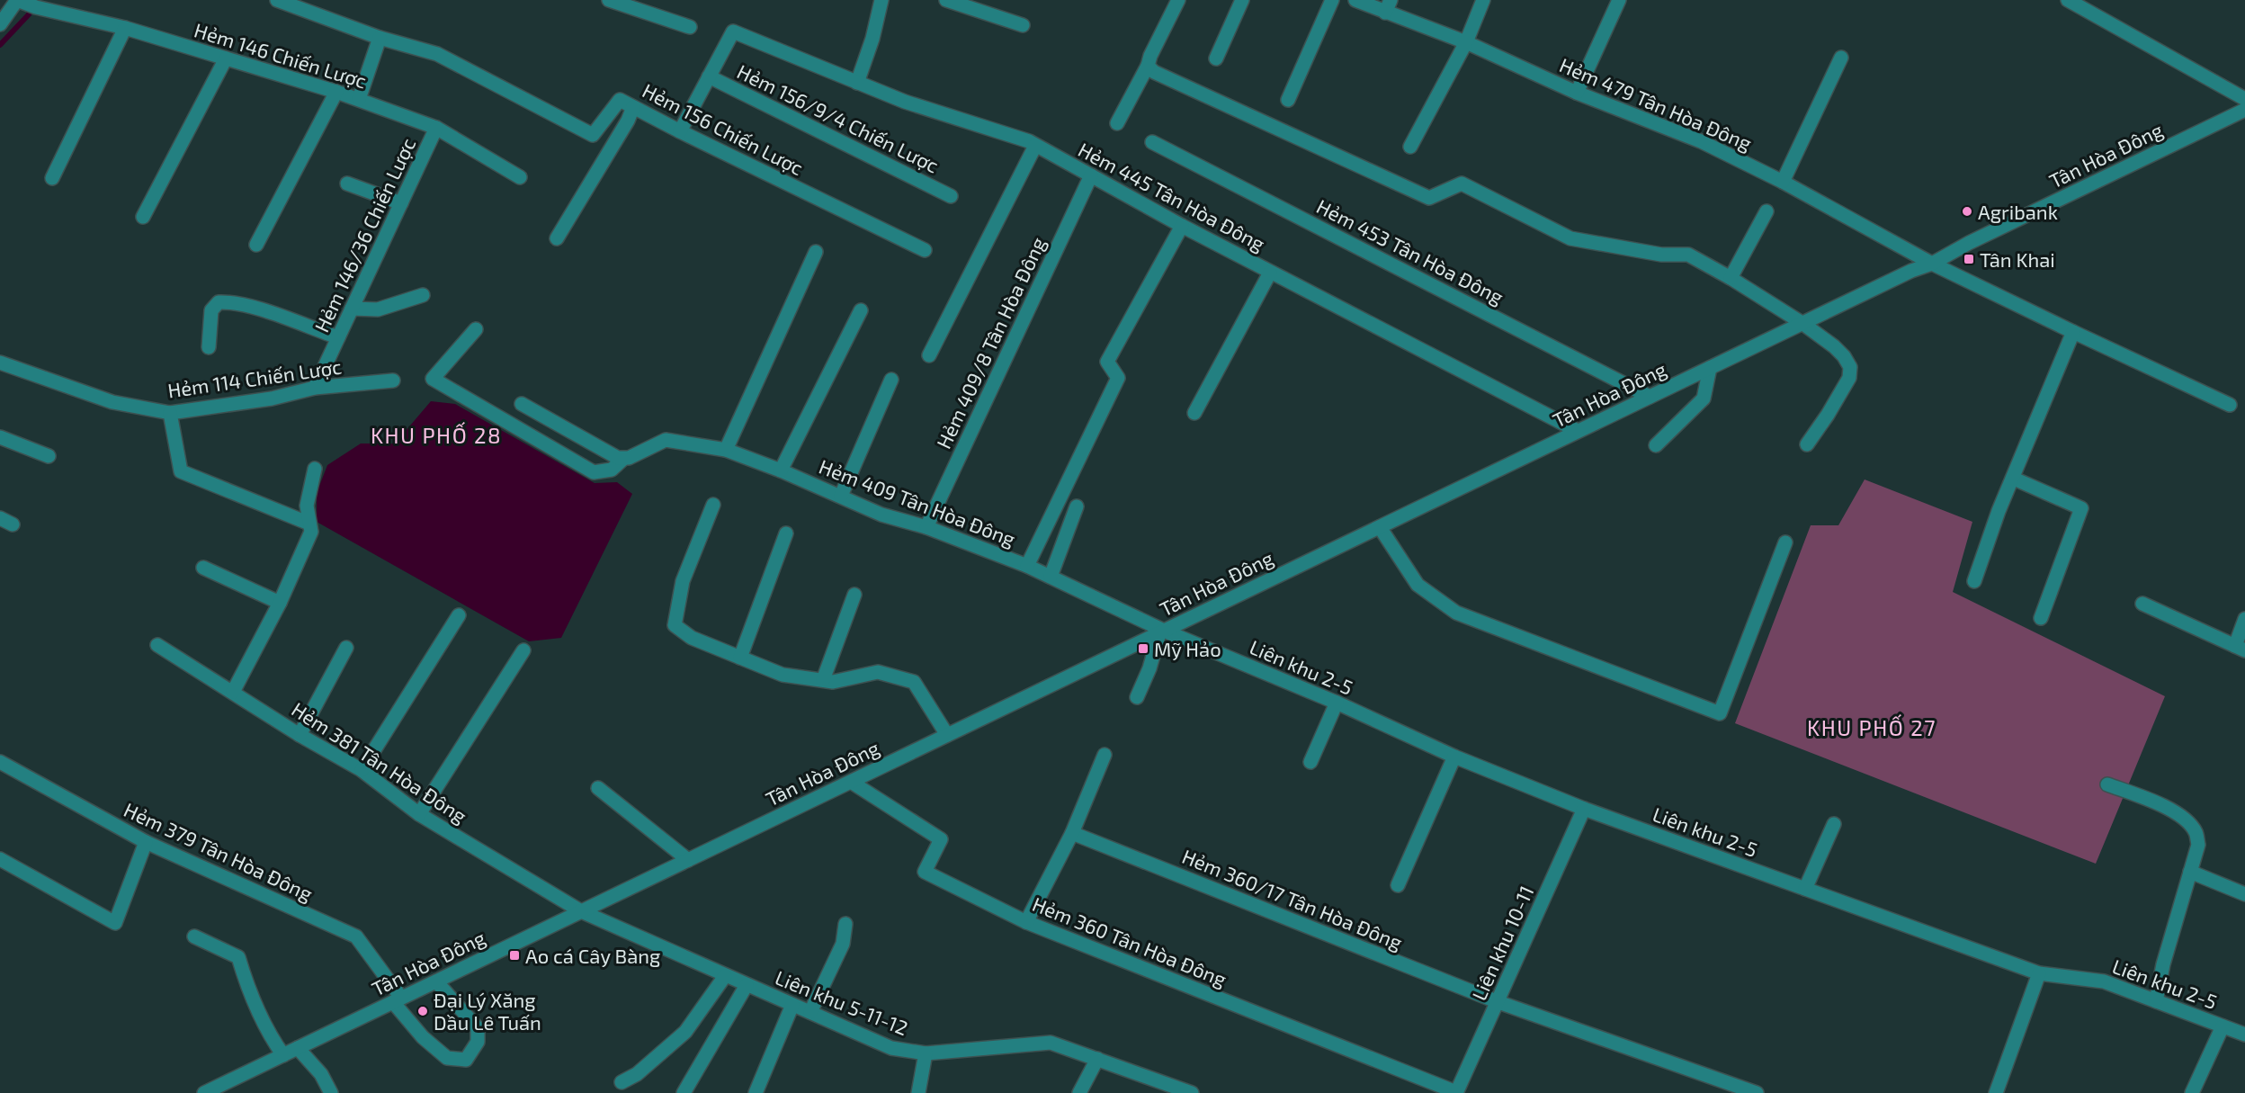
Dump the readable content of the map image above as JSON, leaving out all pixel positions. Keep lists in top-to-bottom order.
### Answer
{
  "streets": {
    "street": [
      "Hẻm 146 Chiến Lược",
      "Hẻm 479 Tân Hòa Đông",
      "Hẻm 156/9/4 Chiến Lược",
      "Hẻm 156 Chiến Lược",
      "Tân Hòa Đông",
      "Hẻm 445 Tân Hòa Đông",
      "Hẻm 146/36 Chiến Lược",
      "Hẻm 453 Tân Hòa Đông",
      "Hẻm 409/8 Tân Hòa Đông",
      "Hẻm 114 Chiến Lược",
      "Hẻm 409 Tân Hòa Đông",
      "Liên khu 2-5",
      "Hẻm 381 Tân Hòa Đông",
      "Hẻm 379 Tân Hòa Đông",
      "Hẻm 360/17 Tân Hòa Đông",
      "Hẻm 360 Tân Hòa Đông",
      "Liên khu 10-11",
      "Liên khu 5-11-12"
    ]
  },
  "crossings": [
    ["Hẻm 146 Chiến Lược", "Hẻm 146/36 Chiến Lược"],
    ["Hẻm 479 Tân Hòa Đông", "Tân Hòa Đông"],
    ["Hẻm 156/9/4 Chiến Lược", "Hẻm 445 Tân Hòa Đông"],
    ["Tân Hòa Đông", "Hẻm 445 Tân Hòa Đông"],
    ["Tân Hòa Đông", "Hẻm 453 Tân Hòa Đông"],
    ["Tân Hòa Đông", "Hẻm 409 Tân Hòa Đông"],
    ["Tân Hòa Đông", "Liên khu 2-5"],
    ["Tân Hòa Đông", "Hẻm 381 Tân Hòa Đông"],
    ["Tân Hòa Đông", "Hẻm 379 Tân Hòa Đông"],
    ["Tân Hòa Đông", "Hẻm 360 Tân Hòa Đông"],
    ["Tân Hòa Đông", "Liên khu 5-11-12"],
    ["Hẻm 445 Tân Hòa Đông", "Hẻm 409/8 Tân Hòa Đông"],
    ["Hẻm 146/36 Chiến Lược", "Hẻm 114 Chiến Lược"],
    ["Hẻm 409/8 Tân Hòa Đông", "Hẻm 409 Tân Hòa Đông"],
    ["Hẻm 409 Tân Hòa Đông", "Liên khu 2-5"],
    ["Liên khu 2-5", "Liên khu 10-11"],
    ["Hẻm 381 Tân Hòa Đông", "Liên khu 5-11-12"],
    ["Hẻm 360/17 Tân Hòa Đông", "Liên khu 10-11"],
    ["Hẻm 360 Tân Hòa Đông", "Liên khu 10-11"]
  ],
  "districts": ["KHU PHỐ 28", "KHU PHỐ 27"],
  "places": {
    "other": ["Agribank", "Đại Lý Xăng Dầu Lê Tuấn"],
    "transit": ["Tân Khai", "Mỹ Hảo", "Ao cá Cây Bàng"]
  }
}
